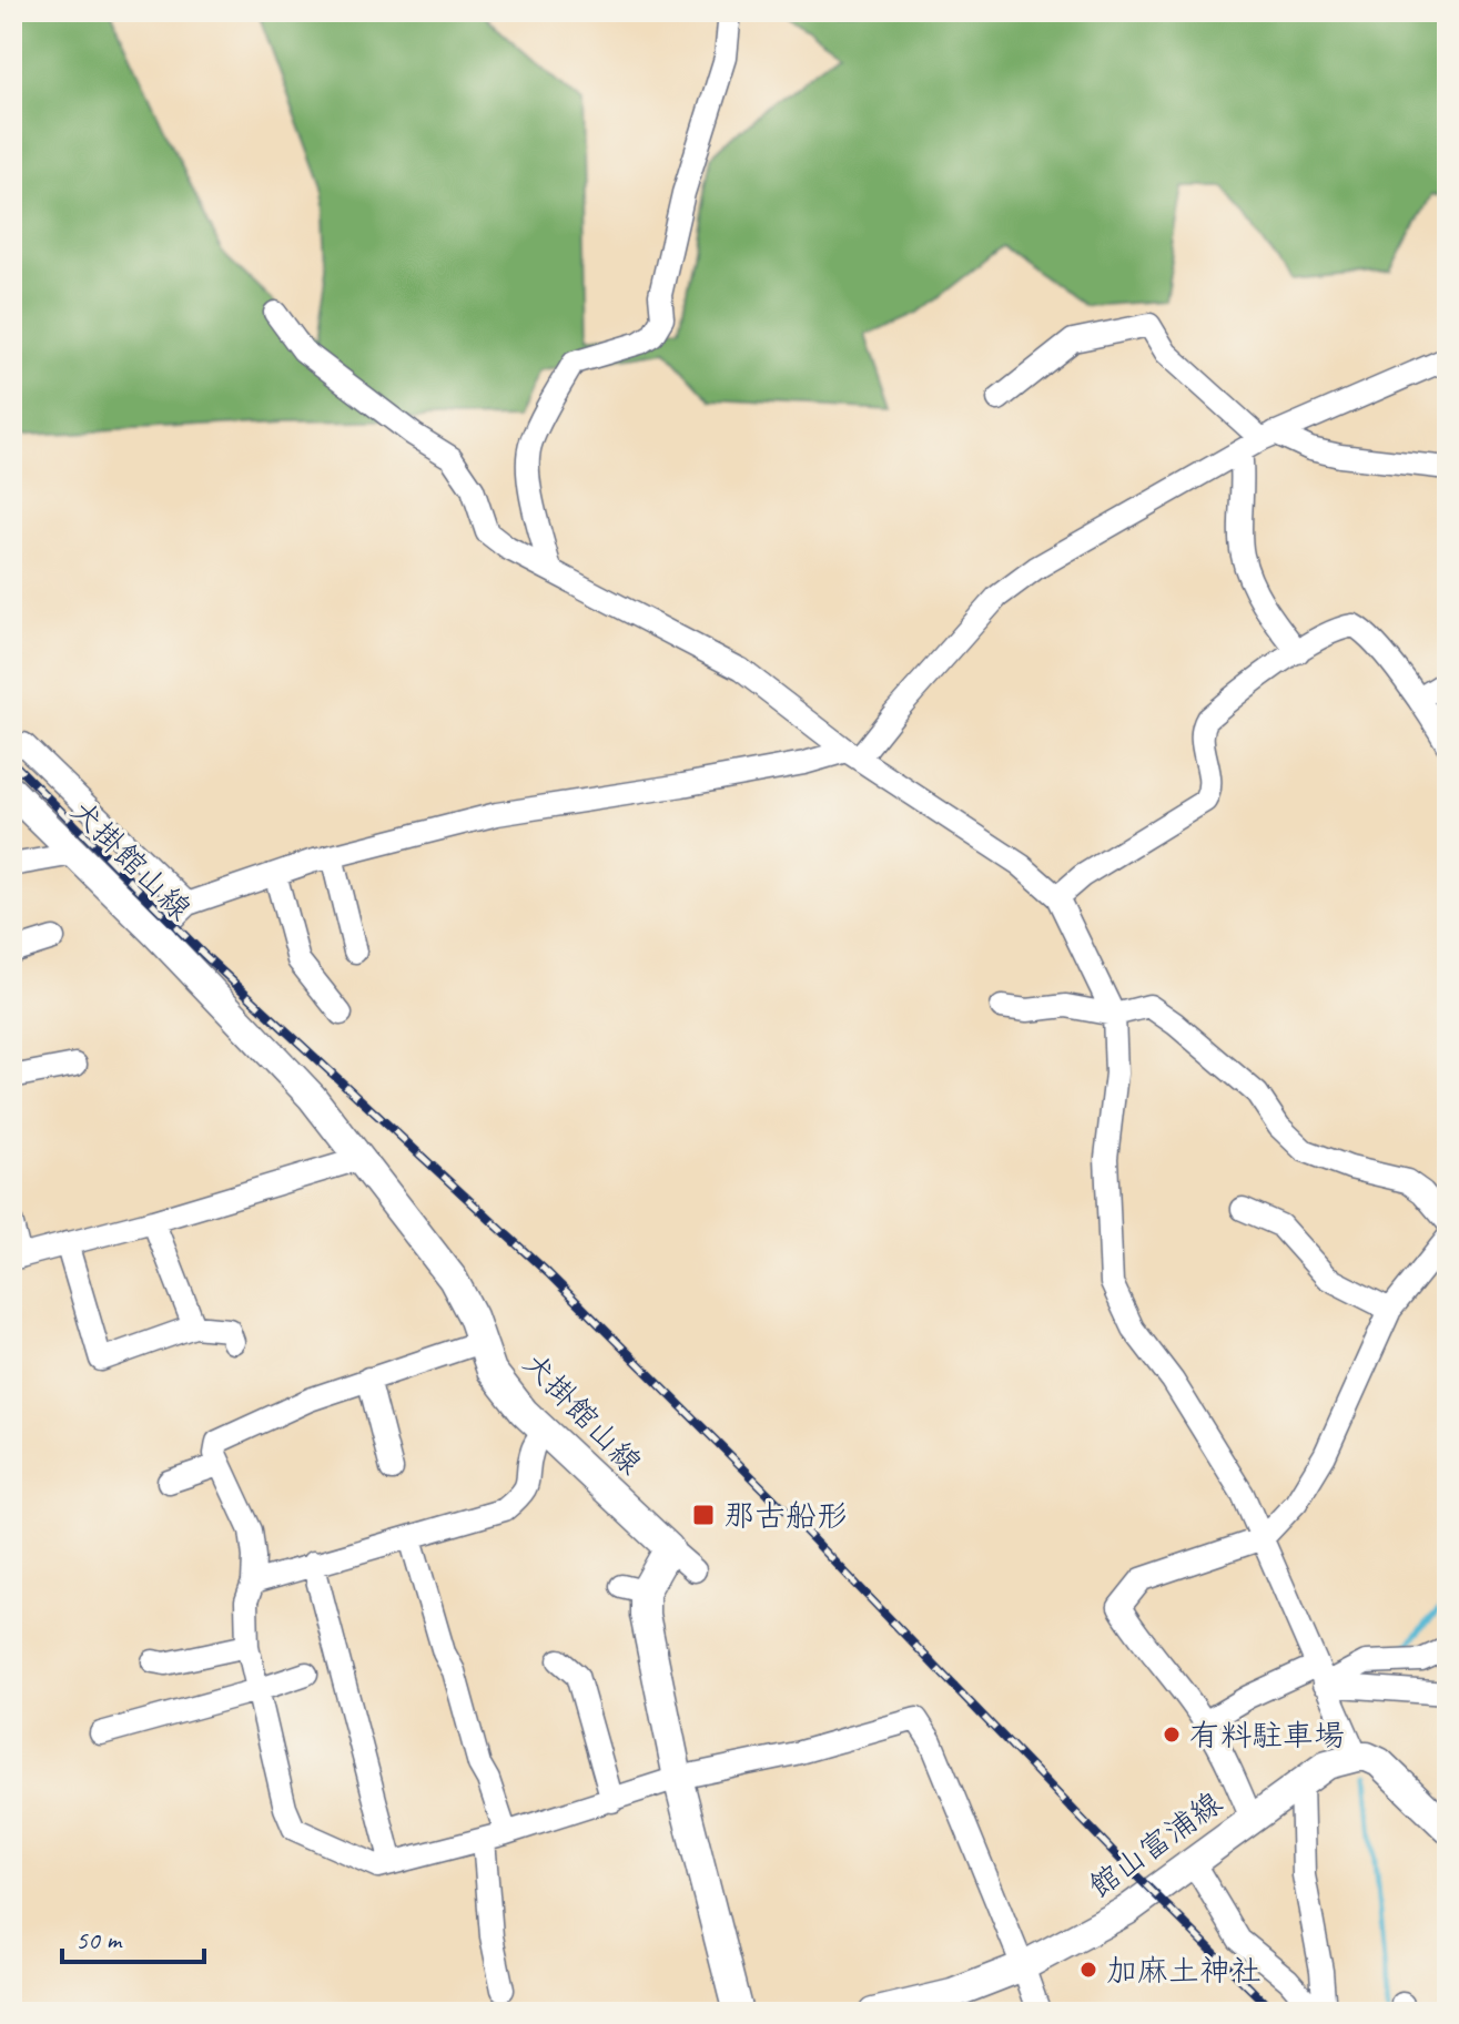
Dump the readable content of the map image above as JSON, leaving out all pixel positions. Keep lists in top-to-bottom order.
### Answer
{
  "streets": {
    "main road": ["犬掛館山線", "館山富浦線"]
  },
  "places": {
    "transit": ["那古船形"],
    "other": ["有料駐車場", "加麻土神社"]
  },
  "scale_bar": "50 m"
}
